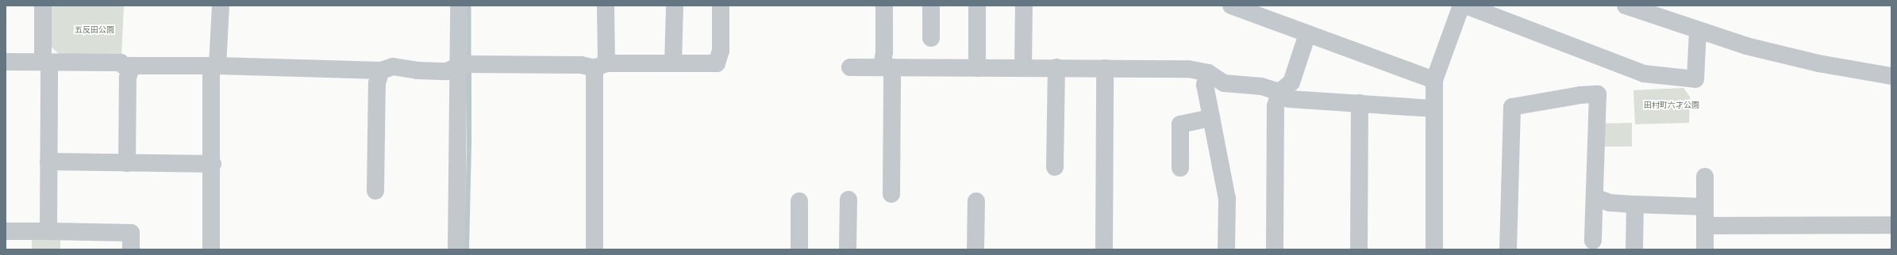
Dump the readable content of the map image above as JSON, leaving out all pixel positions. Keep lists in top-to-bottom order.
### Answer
{
  "parks": ["五反田公園", "田村町六才公園"]
}
